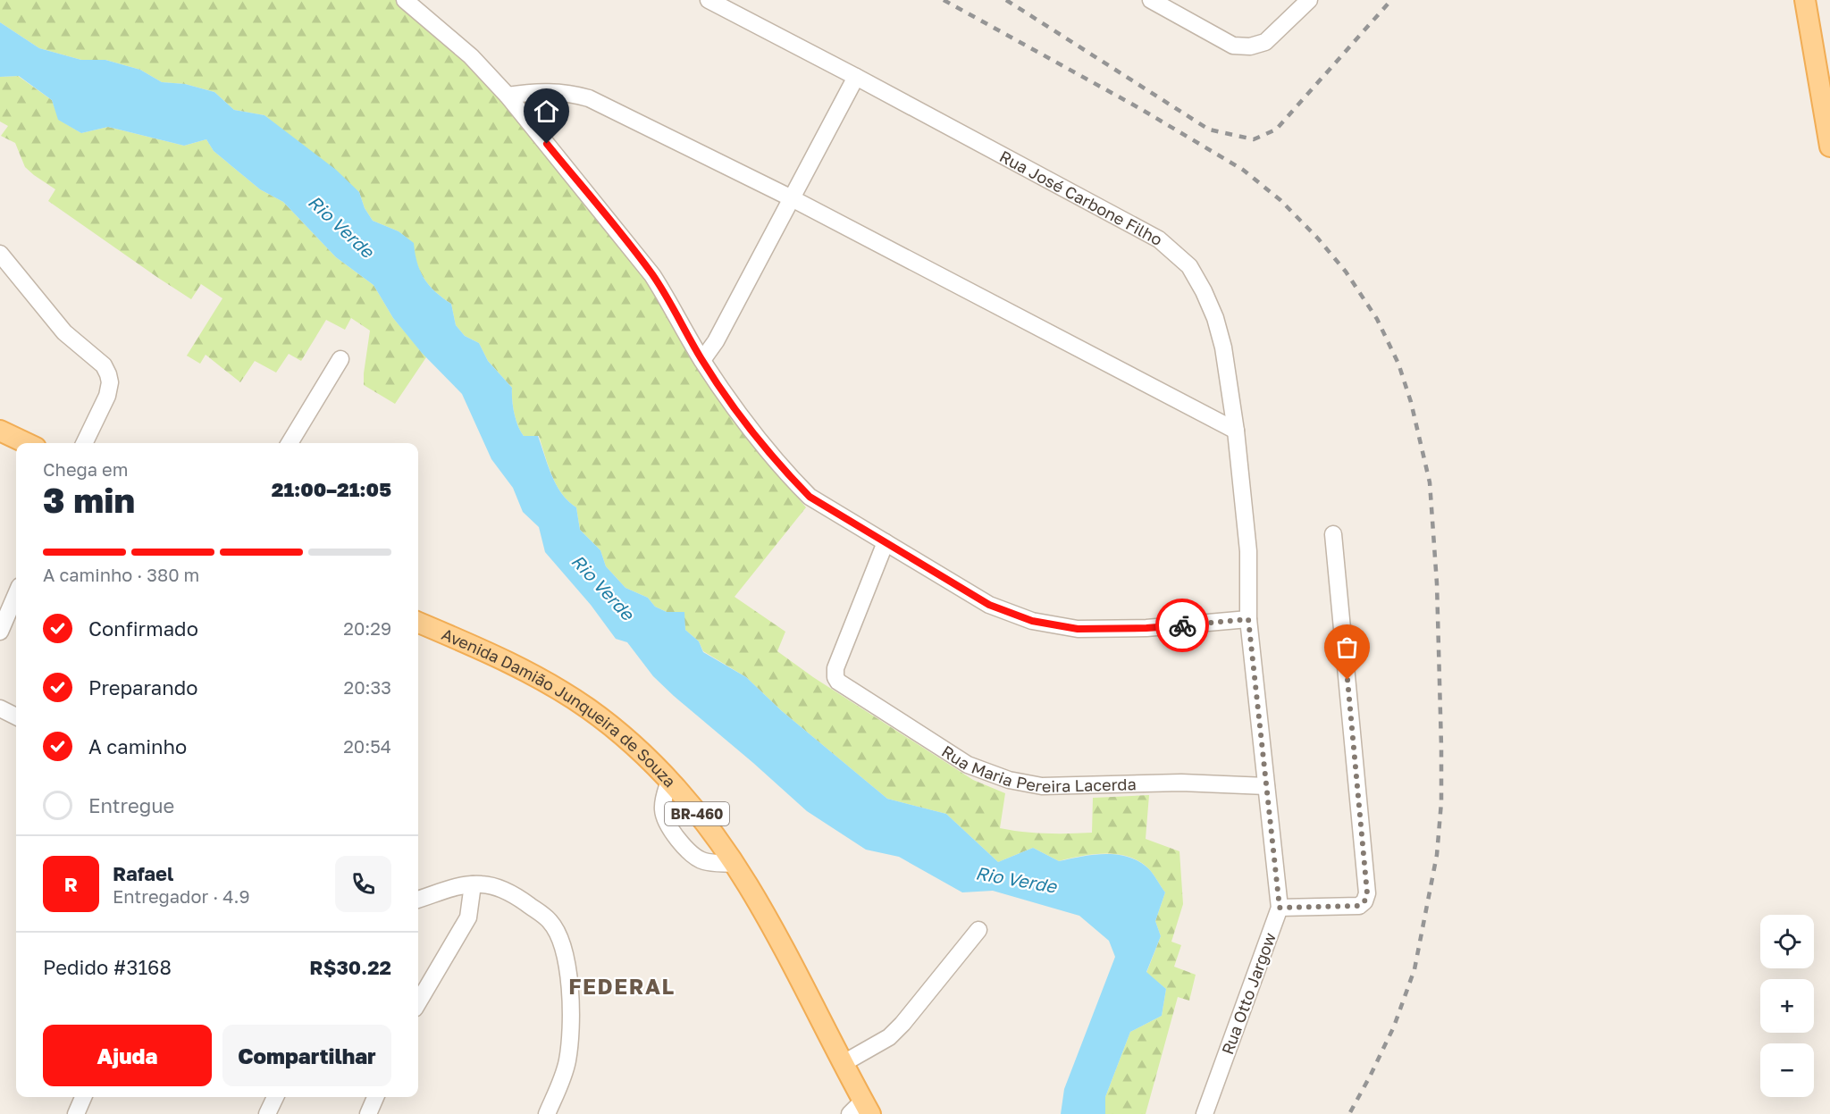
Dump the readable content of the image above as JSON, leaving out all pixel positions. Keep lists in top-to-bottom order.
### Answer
{
  "streets": {
    "main road": ["Avenida Damião Junqueira de Souza", "BR-460"],
    "street": ["Rua José Carbone Filho", "Rua Maria Pereira Lacerda", "Rua Otto Jargow"]
  },
  "crossings": [
    ["Rua José Carbone Filho", "Rua Otto Jargow"],
    ["Rua Maria Pereira Lacerda", "Rua Otto Jargow"]
  ],
  "districts": ["FEDERAL"],
  "water": ["Rio Verde"],
  "page": {
    "heading": ["3 min", "Chega em", "21:00–21:05"],
    "panel": [
      "Rafael",
      "Entregador · 4.9",
      "Pedido #3168",
      "R$30.22"
    ],
    "bar": "A caminho · 380 m",
    "list": [
      ["Confirmado", "20:29"],
      ["Preparando", "20:33"],
      ["A caminho", "20:54"],
      "Entregue"
    ],
    "round": "R",
    "map_buttons": ["+", "−"],
    "buttons": ["Ajuda", "Compartilhar"]
  }
}
